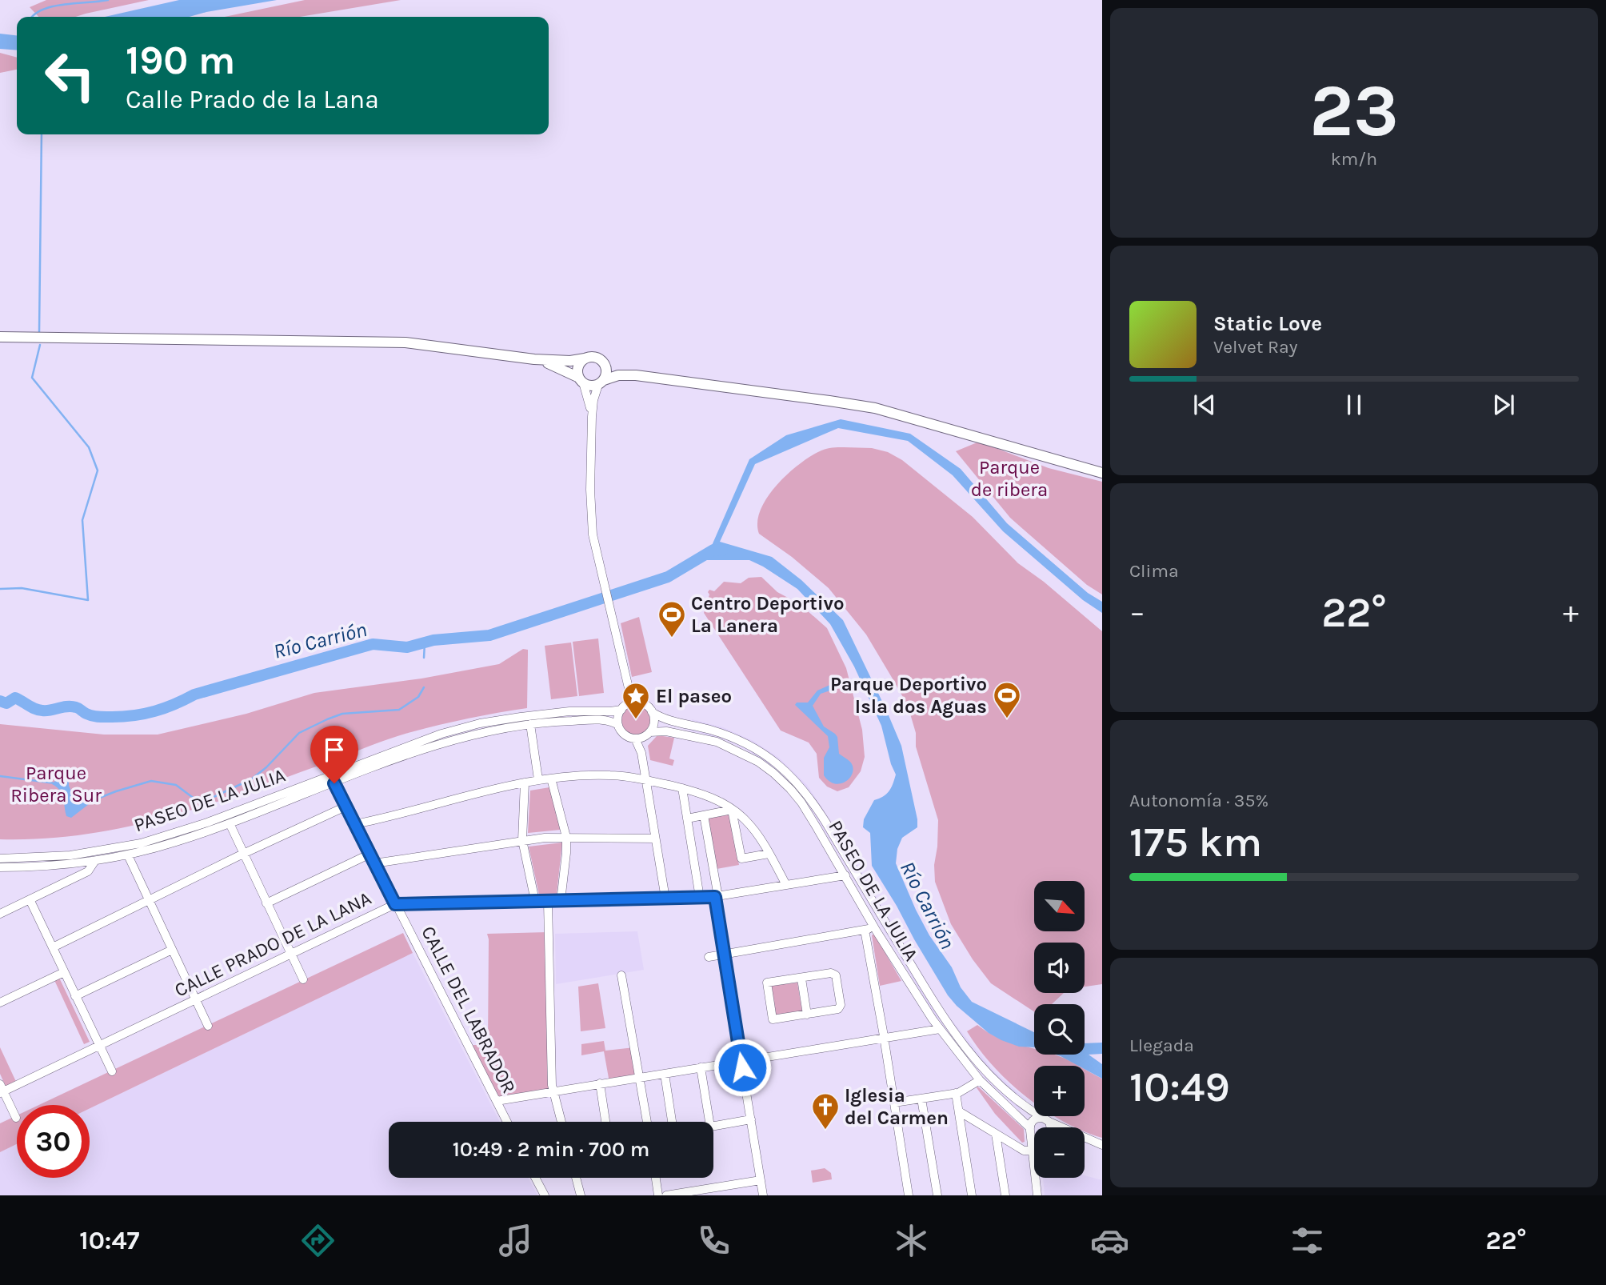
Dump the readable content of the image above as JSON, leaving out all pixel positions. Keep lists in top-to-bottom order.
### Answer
{
  "streets": {
    "street": ["PASEO DE LA JULIA", "CALLE PRADO DE LA LANA", "CALLE DEL LABRADOR"]
  },
  "crossings": [
    ["PASEO DE LA JULIA", "CALLE PRADO DE LA LANA"],
    ["PASEO DE LA JULIA", "CALLE DEL LABRADOR"],
    ["CALLE PRADO DE LA LANA", "CALLE DEL LABRADOR"]
  ],
  "water": ["Río Carrión"],
  "parks": ["Parque de ribera", "Parque Ribera Sur"],
  "places": {
    "sports": ["Centro Deportivo La Lanera", "Parque Deportivo Isla dos Aguas"],
    "place": ["El paseo"],
    "church": ["Iglesia del Carmen"]
  },
  "north": "bottom right",
  "page": {
    "tile": [
      ["23", "km/h"],
      "Clima",
      ["Autonomía · 35%", "175 km"],
      ["Llegada", "10:49"]
    ],
    "turn": ["190 m", "Calle Prado de la Lana"],
    "song": ["Static Love", "Velvet Ray"],
    "heat": ["−", "22°", "+"],
    "map_buttons": ["+", "−"],
    "limit": "30",
    "trip": "10:49 · 2 min · 700 m",
    "tabs": ["10:47", "22°"]
  }
}
